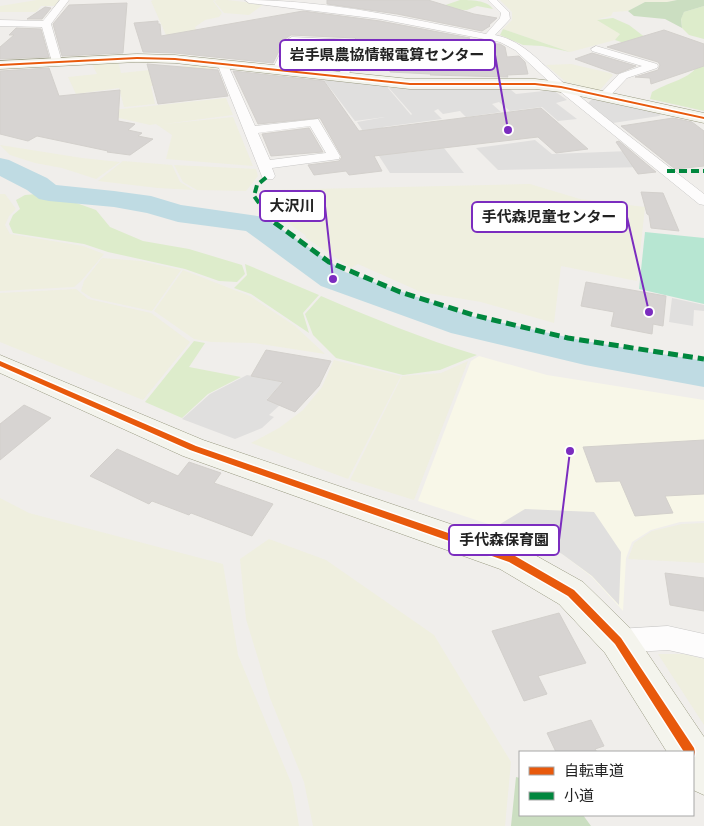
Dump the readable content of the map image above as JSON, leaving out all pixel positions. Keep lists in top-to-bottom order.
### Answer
{
  "places": [
    "岩手県農協情報電算センター",
    "大沢川",
    "手代森児童センター",
    "手代森保育園"
  ],
  "legend": ["自転車道", "小道"]
}
